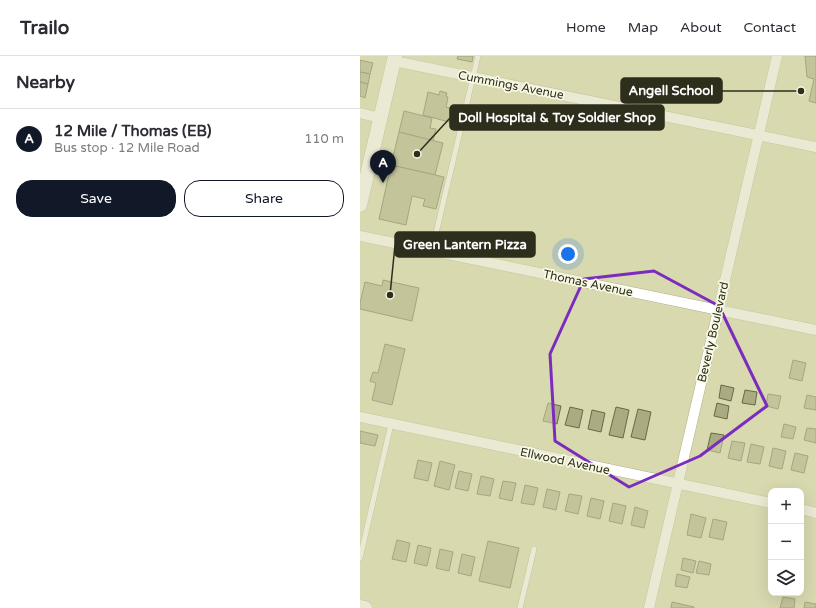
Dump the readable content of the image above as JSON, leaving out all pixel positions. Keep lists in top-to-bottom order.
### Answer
{
  "streets": {
    "street": [
      "Cummings Avenue",
      "Thomas Avenue",
      "Beverly Boulevard",
      "Ellwood Avenue"
    ]
  },
  "crossings": [
    ["Cummings Avenue", "Beverly Boulevard"],
    ["Thomas Avenue", "Beverly Boulevard"],
    ["Beverly Boulevard", "Ellwood Avenue"]
  ],
  "places": ["Angell School", "Doll Hospital & Toy Soldier Shop", "Green Lantern Pizza"],
  "page": {
    "header": "Trailo",
    "nav": [
      "Home",
      "Map",
      "About",
      "Contact"
    ],
    "heading": "Nearby",
    "list": [
      {
        "mark": "A",
        "name": "12 Mile / Thomas (EB)",
        "note": "Bus stop · 12 Mile Road",
        "value": "110 m"
      }
    ],
    "pins": "A",
    "buttons": ["Save", "Share"],
    "map_buttons": ["+", "−"]
  }
}
